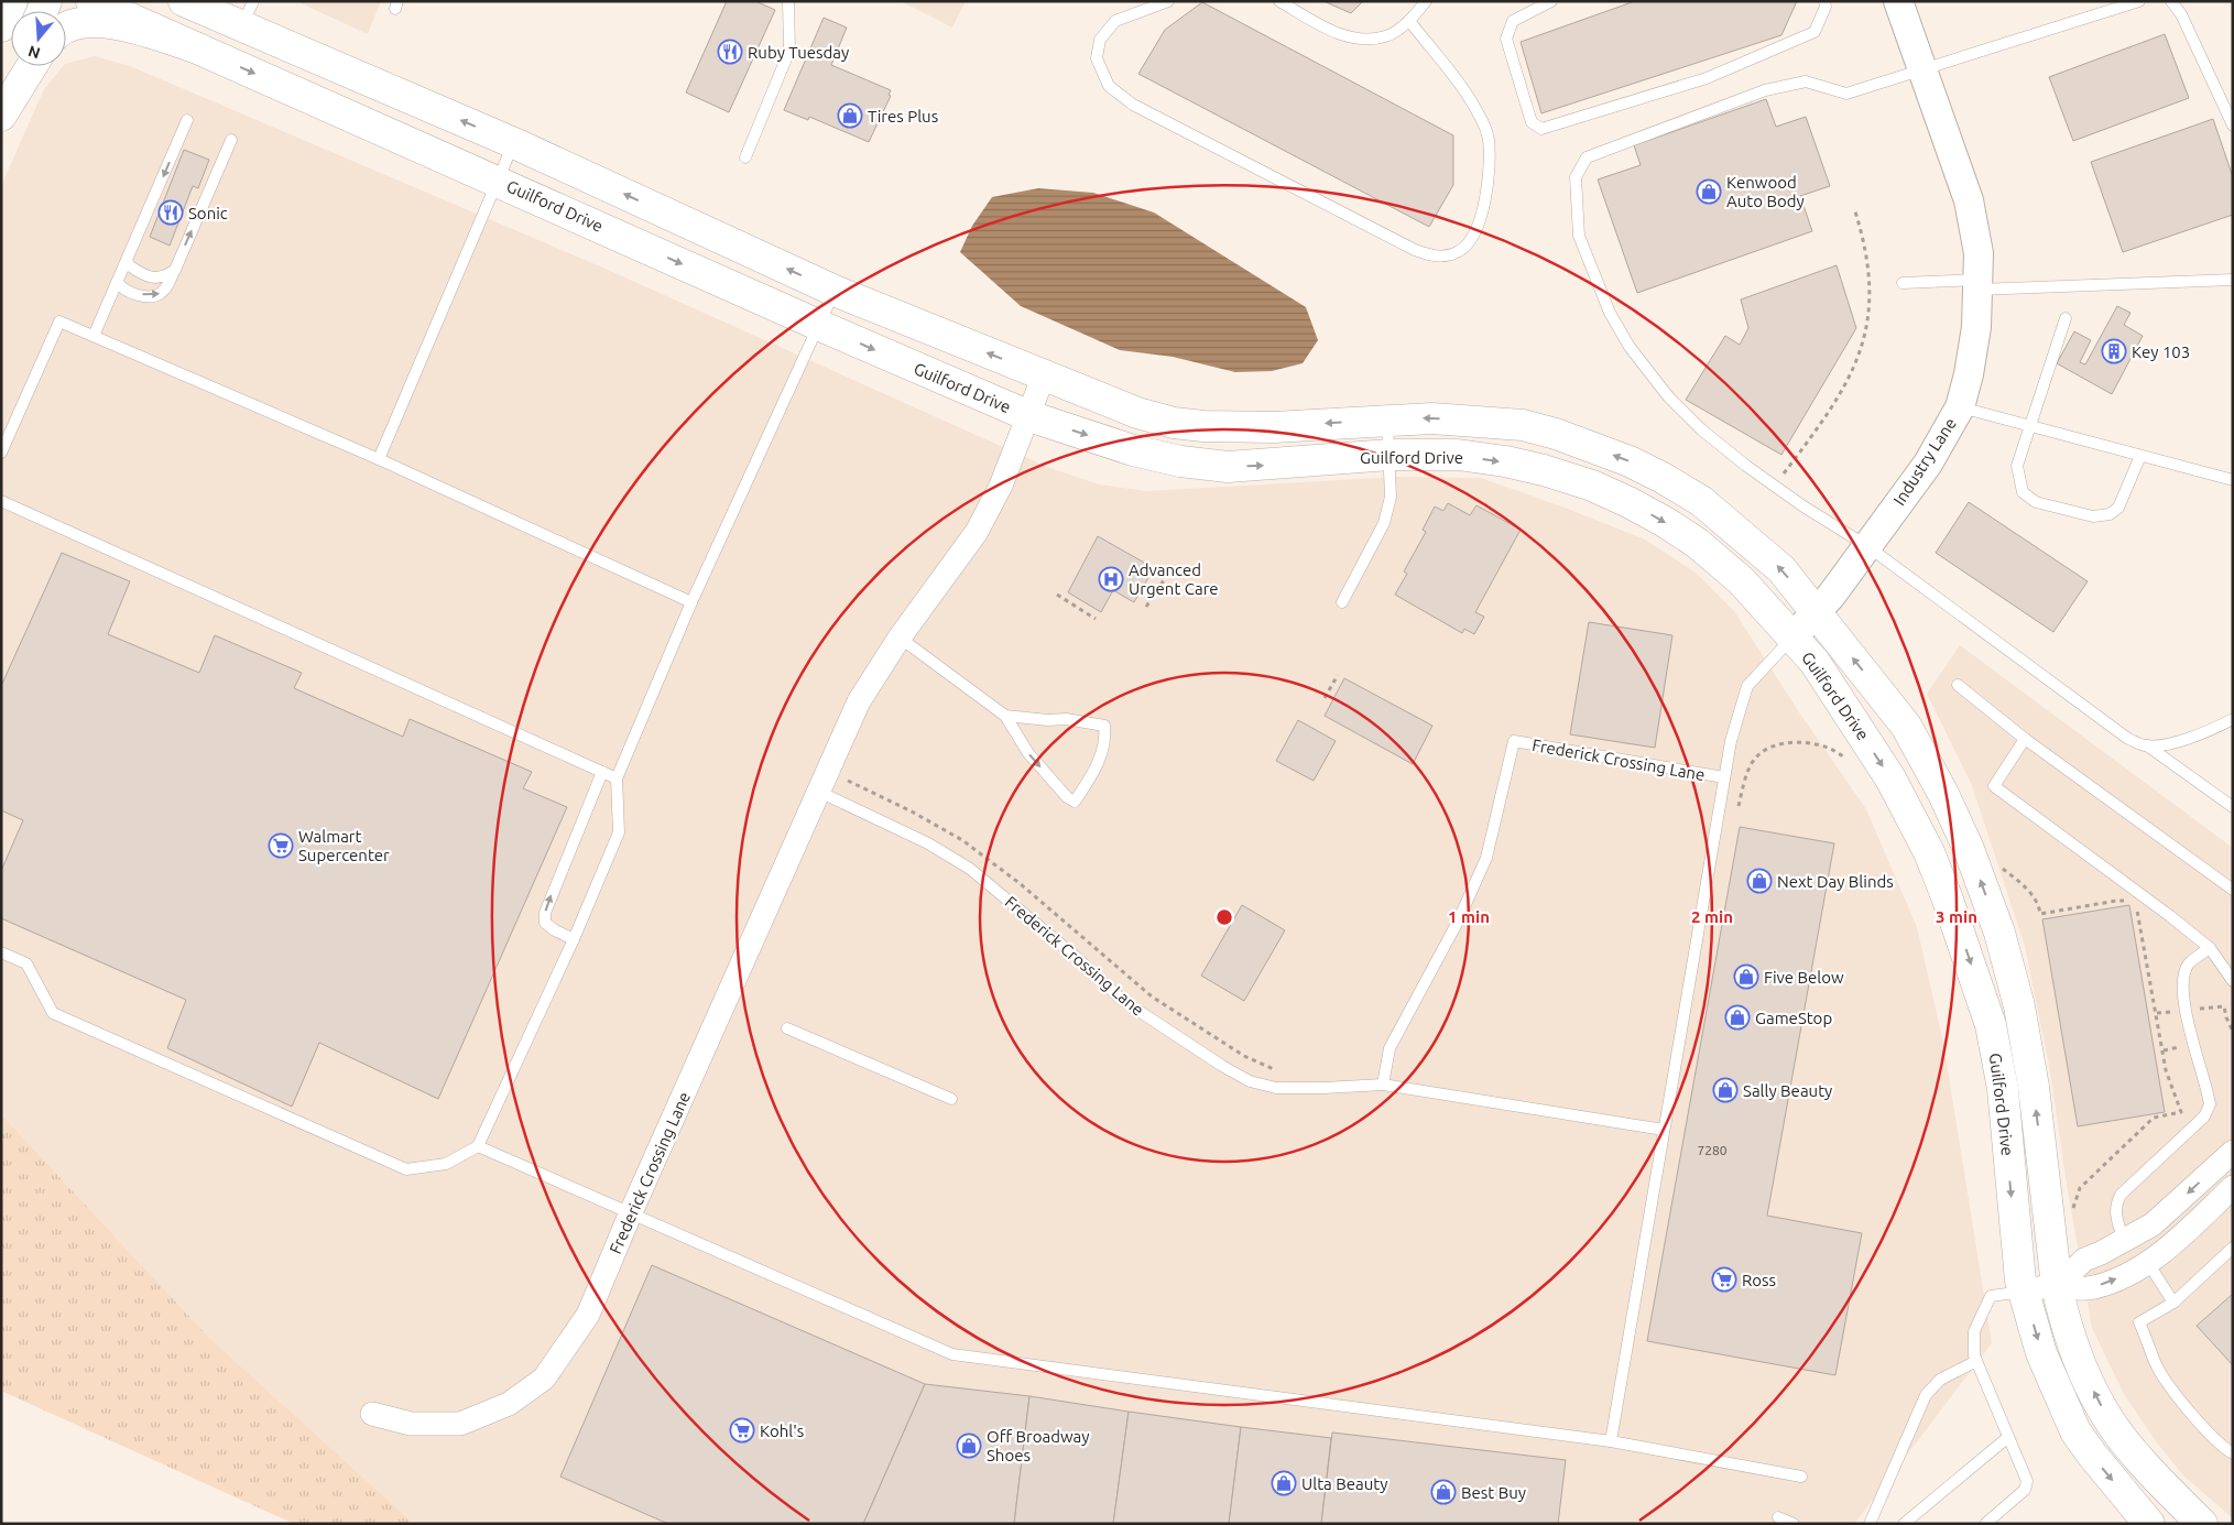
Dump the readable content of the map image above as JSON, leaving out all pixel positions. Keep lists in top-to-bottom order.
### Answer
{
  "streets": {
    "main road": ["Guilford Drive"],
    "street": ["Industry Lane", "Frederick Crossing Lane"]
  },
  "crossings": [
    ["Guilford Drive", "Industry Lane"],
    ["Guilford Drive", "Frederick Crossing Lane"]
  ],
  "places": {
    "restaurant": ["Ruby Tuesday", "Sonic"],
    "shop": [
      "Tires Plus",
      "Kenwood Auto Body",
      "Next Day Blinds",
      "Five Below",
      "GameStop",
      "Sally Beauty",
      "Off Broadway Shoes",
      "Ulta Beauty",
      "Best Buy"
    ],
    "building": ["Key 103"],
    "hospital": ["Advanced Urgent Care"],
    "supermarket": ["Walmart Supercenter", "Ross", "Kohl's"]
  },
  "house_numbers": ["7280"],
  "north": "bottom",
  "rings": ["1 min", "2 min", "3 min"]
}
